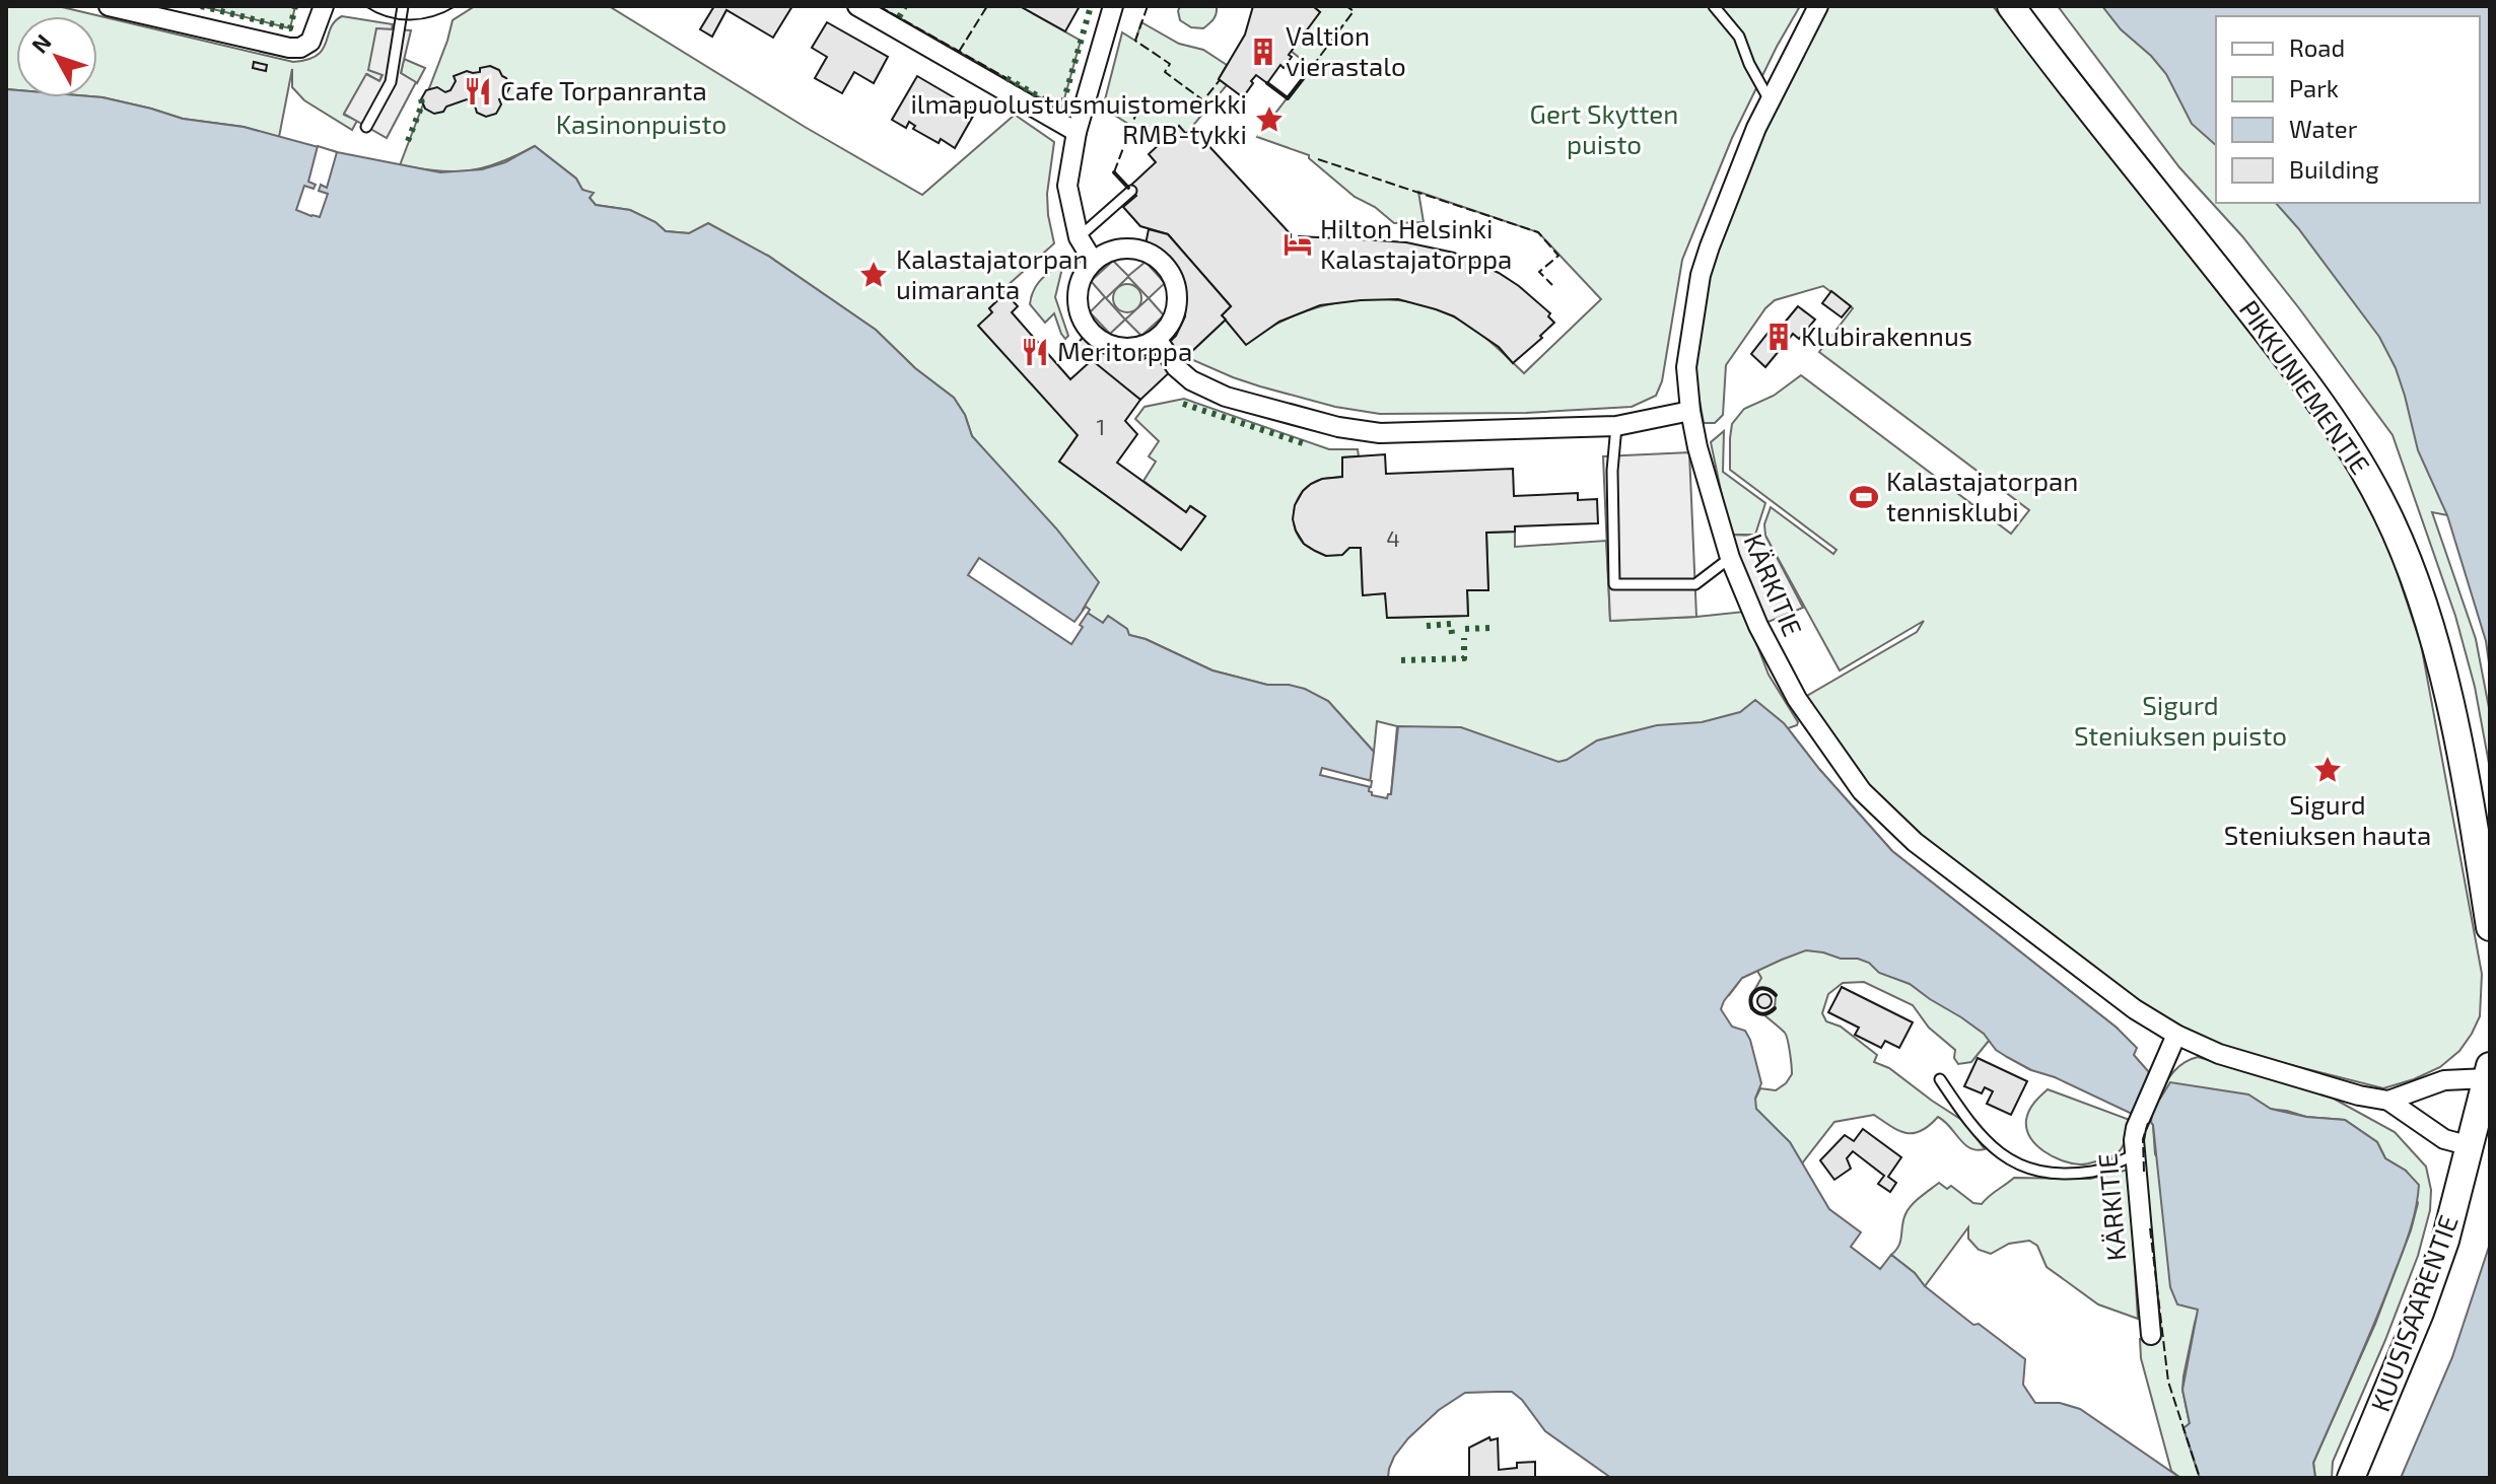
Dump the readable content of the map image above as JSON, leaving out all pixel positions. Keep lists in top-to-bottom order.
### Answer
{
  "streets": {
    "main road": ["PIKKUNIEMENTIE", "KUUSISAARENTIE"],
    "street": ["KÄRKITIE"]
  },
  "crossings": [
    ["KÄRKITIE", "KUUSISAARENTIE"]
  ],
  "parks": ["Gert Skytten puisto", "Kasinonpuisto", "Sigurd Steniuksen puisto"],
  "places": {
    "building": ["Valtion vierastalo", "Klubirakennus"],
    "restaurant": ["Cafe Torpanranta", "Meritorppa"],
    "place": ["ilmapuolustusmuistomerkki RMB-tykki", "Kalastajatorpan uimaranta", "Sigurd Steniuksen hauta"],
    "hotel": ["Hilton Helsinki Kalastajatorppa"],
    "sports": ["Kalastajatorpan tennisklubi"]
  },
  "house_numbers": ["1", "4"],
  "legend": [
    "Road",
    "Park",
    "Water",
    "Building"
  ],
  "north": "top left"
}
